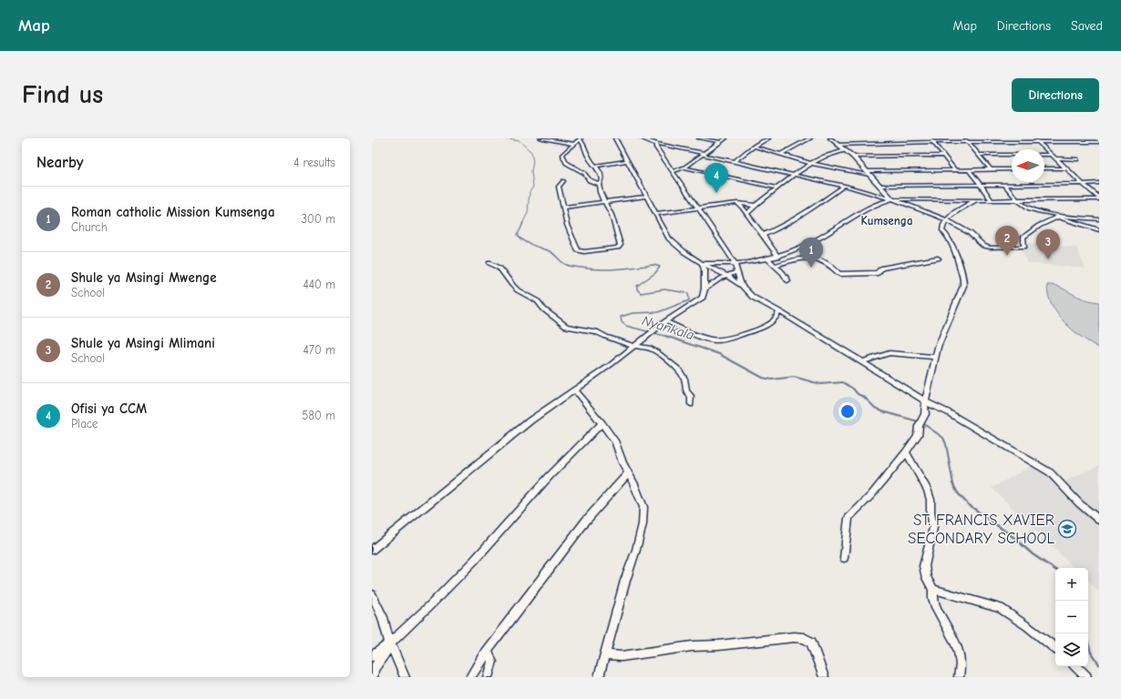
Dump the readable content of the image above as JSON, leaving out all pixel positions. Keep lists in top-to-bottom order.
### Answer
{
  "districts": ["Kumsenga"],
  "water": ["Nyankala"],
  "places": {
    "school or university": ["ST. FRANCIS XAVIER SECONDARY SCHOOL"]
  },
  "north": "left",
  "page": {
    "header": "Map",
    "nav": ["Map", "Directions", "Saved"],
    "buttons": "Directions",
    "title": "Find us",
    "heading": ["Nearby", "4 results"],
    "pins": [
      "4",
      "2",
      "3",
      "1"
    ],
    "list": [
      {
        "mark": "1",
        "name": "Roman catholic Mission Kumsenga",
        "note": "Church",
        "value": "300 m"
      },
      {
        "mark": "2",
        "name": "Shule ya Msingi Mwenge",
        "note": "School",
        "value": "440 m"
      },
      {
        "mark": "3",
        "name": "Shule ya Msingi Mlimani",
        "note": "School",
        "value": "470 m"
      },
      {
        "mark": "4",
        "name": "Ofisi ya CCM",
        "note": "Place",
        "value": "580 m"
      }
    ],
    "map_buttons": ["+", "−"]
  }
}
